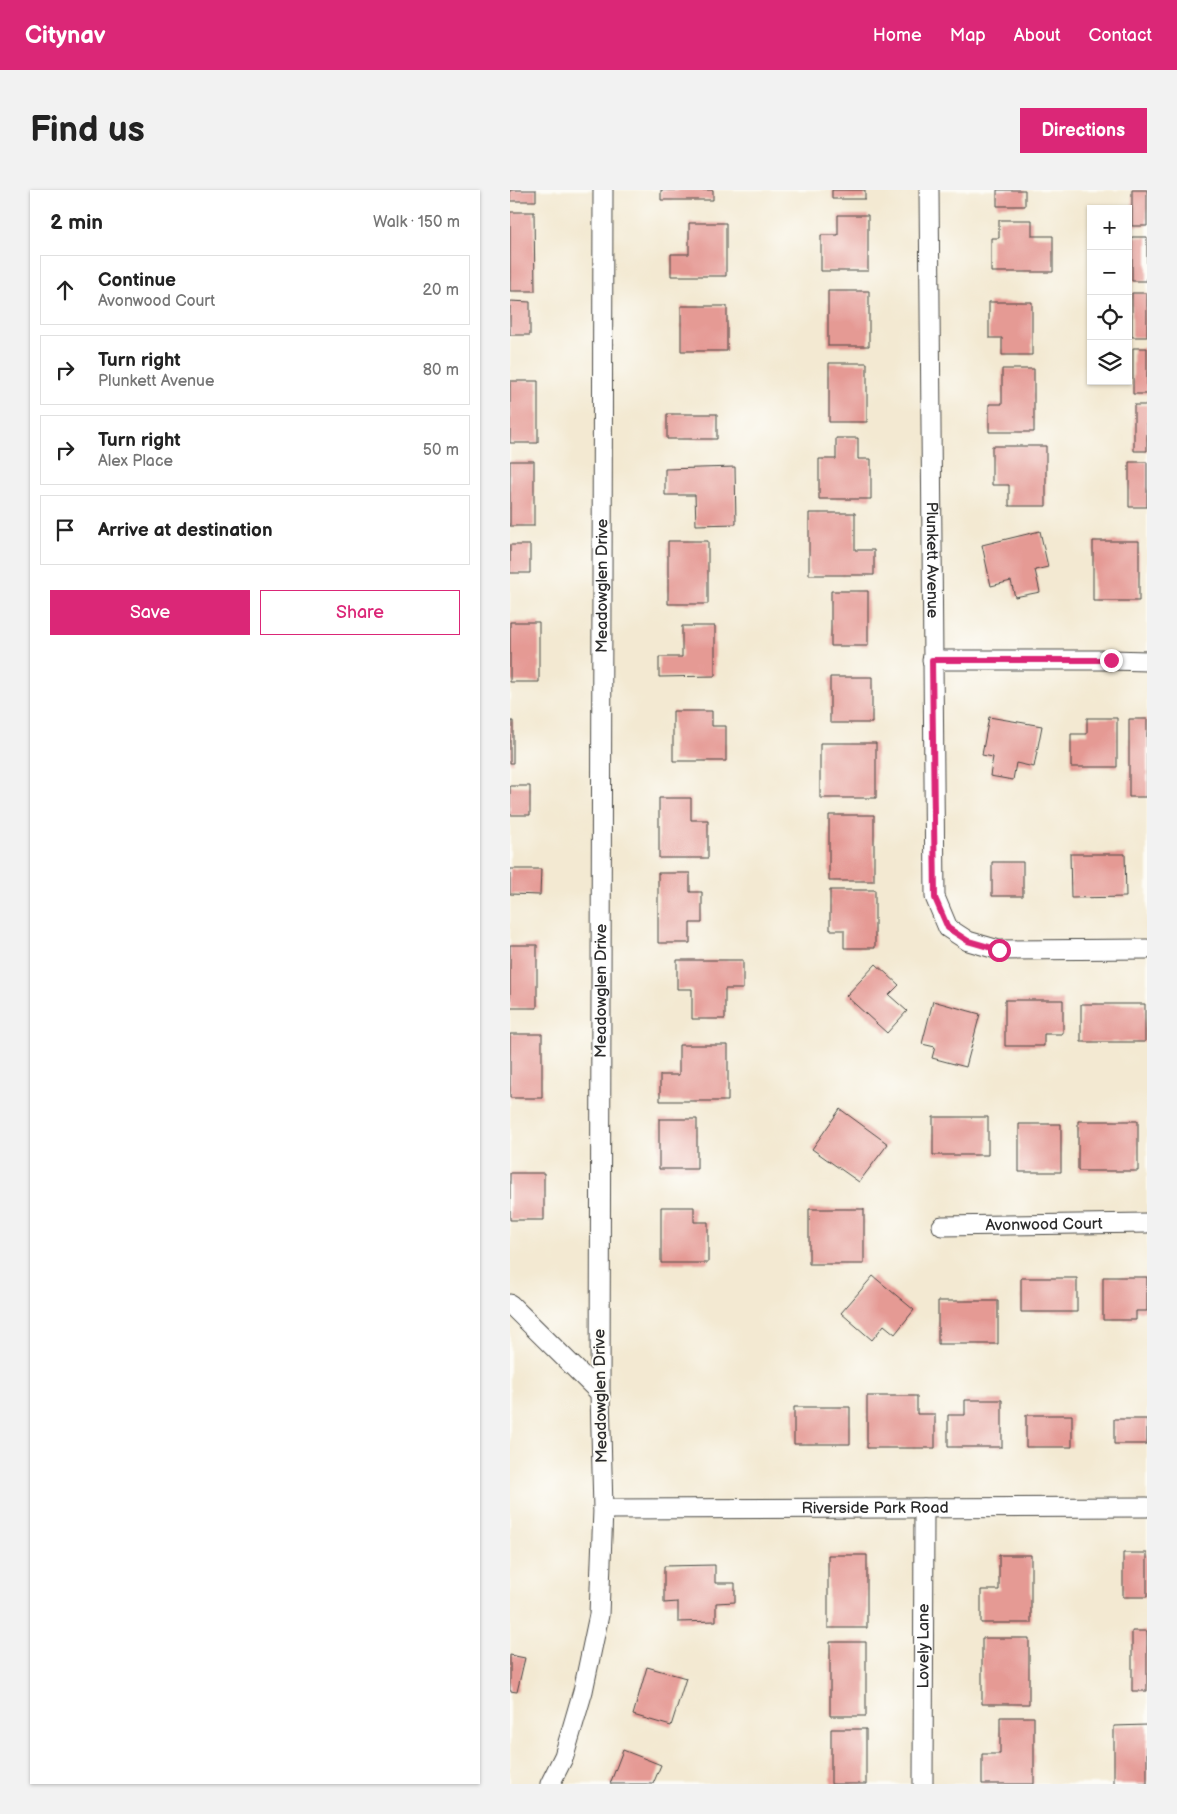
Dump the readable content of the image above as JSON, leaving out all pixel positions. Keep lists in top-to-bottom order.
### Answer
{
  "streets": {
    "street": [
      "Plunkett Avenue",
      "Meadowglen Drive",
      "Avonwood Court",
      "Riverside Park Road",
      "Lovely Lane"
    ]
  },
  "crossings": [
    ["Meadowglen Drive", "Riverside Park Road"],
    ["Riverside Park Road", "Lovely Lane"]
  ],
  "page": {
    "header": "Citynav",
    "nav": [
      "Home",
      "Map",
      "About",
      "Contact"
    ],
    "buttons": [
      "Directions",
      ["Save", "Share"]
    ],
    "title": "Find us",
    "heading": ["2 min", "Walk · 150 m"],
    "map_buttons": ["+", "−"],
    "list": [
      ["Continue", "Avonwood Court", "20 m"],
      ["Turn right", "Plunkett Avenue", "80 m"],
      ["Turn right", "Alex Place", "50 m"],
      "Arrive at destination"
    ]
  }
}
